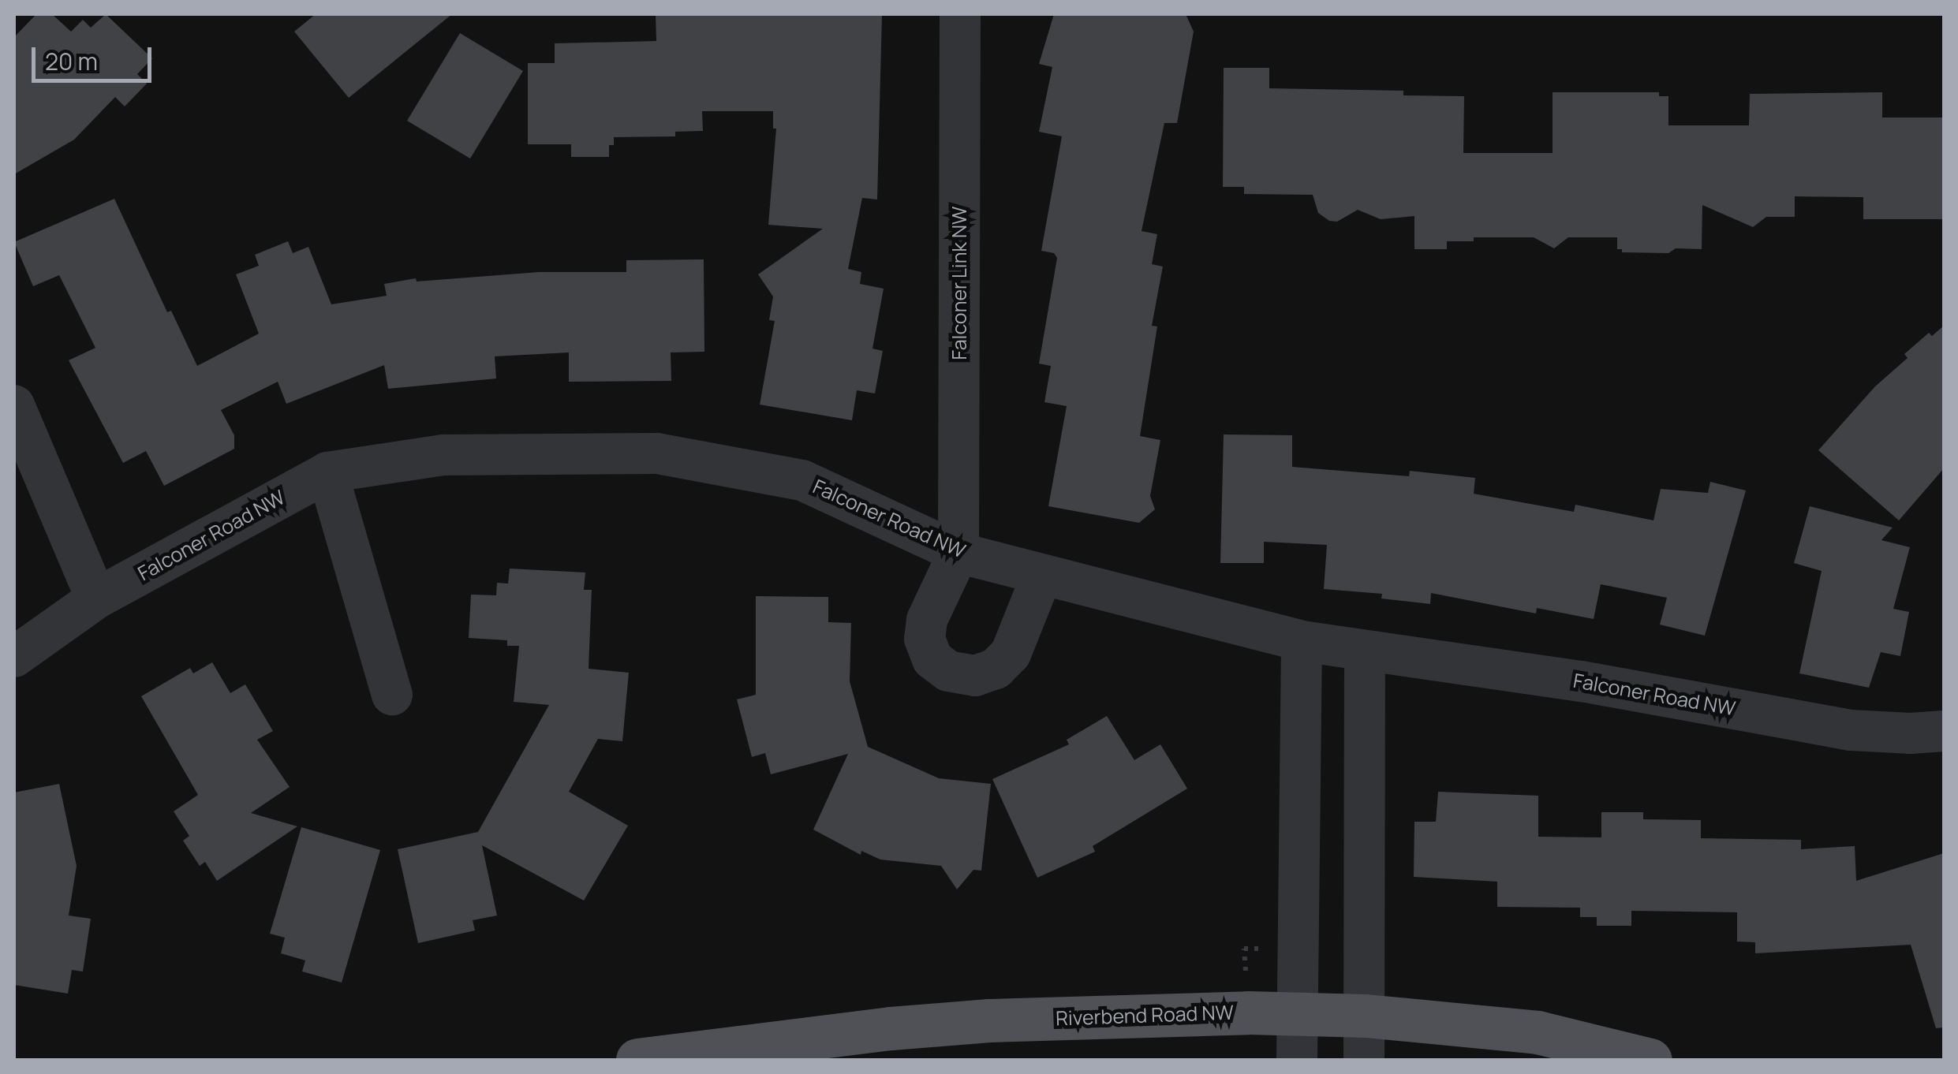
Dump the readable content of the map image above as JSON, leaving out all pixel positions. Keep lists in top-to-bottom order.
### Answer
{
  "streets": {
    "main road": ["Riverbend Road NW"],
    "street": ["Falconer Link NW", "Falconer Road NW"]
  },
  "crossings": [
    ["Falconer Link NW", "Falconer Road NW"]
  ],
  "scale_bar": "20 m"
}
